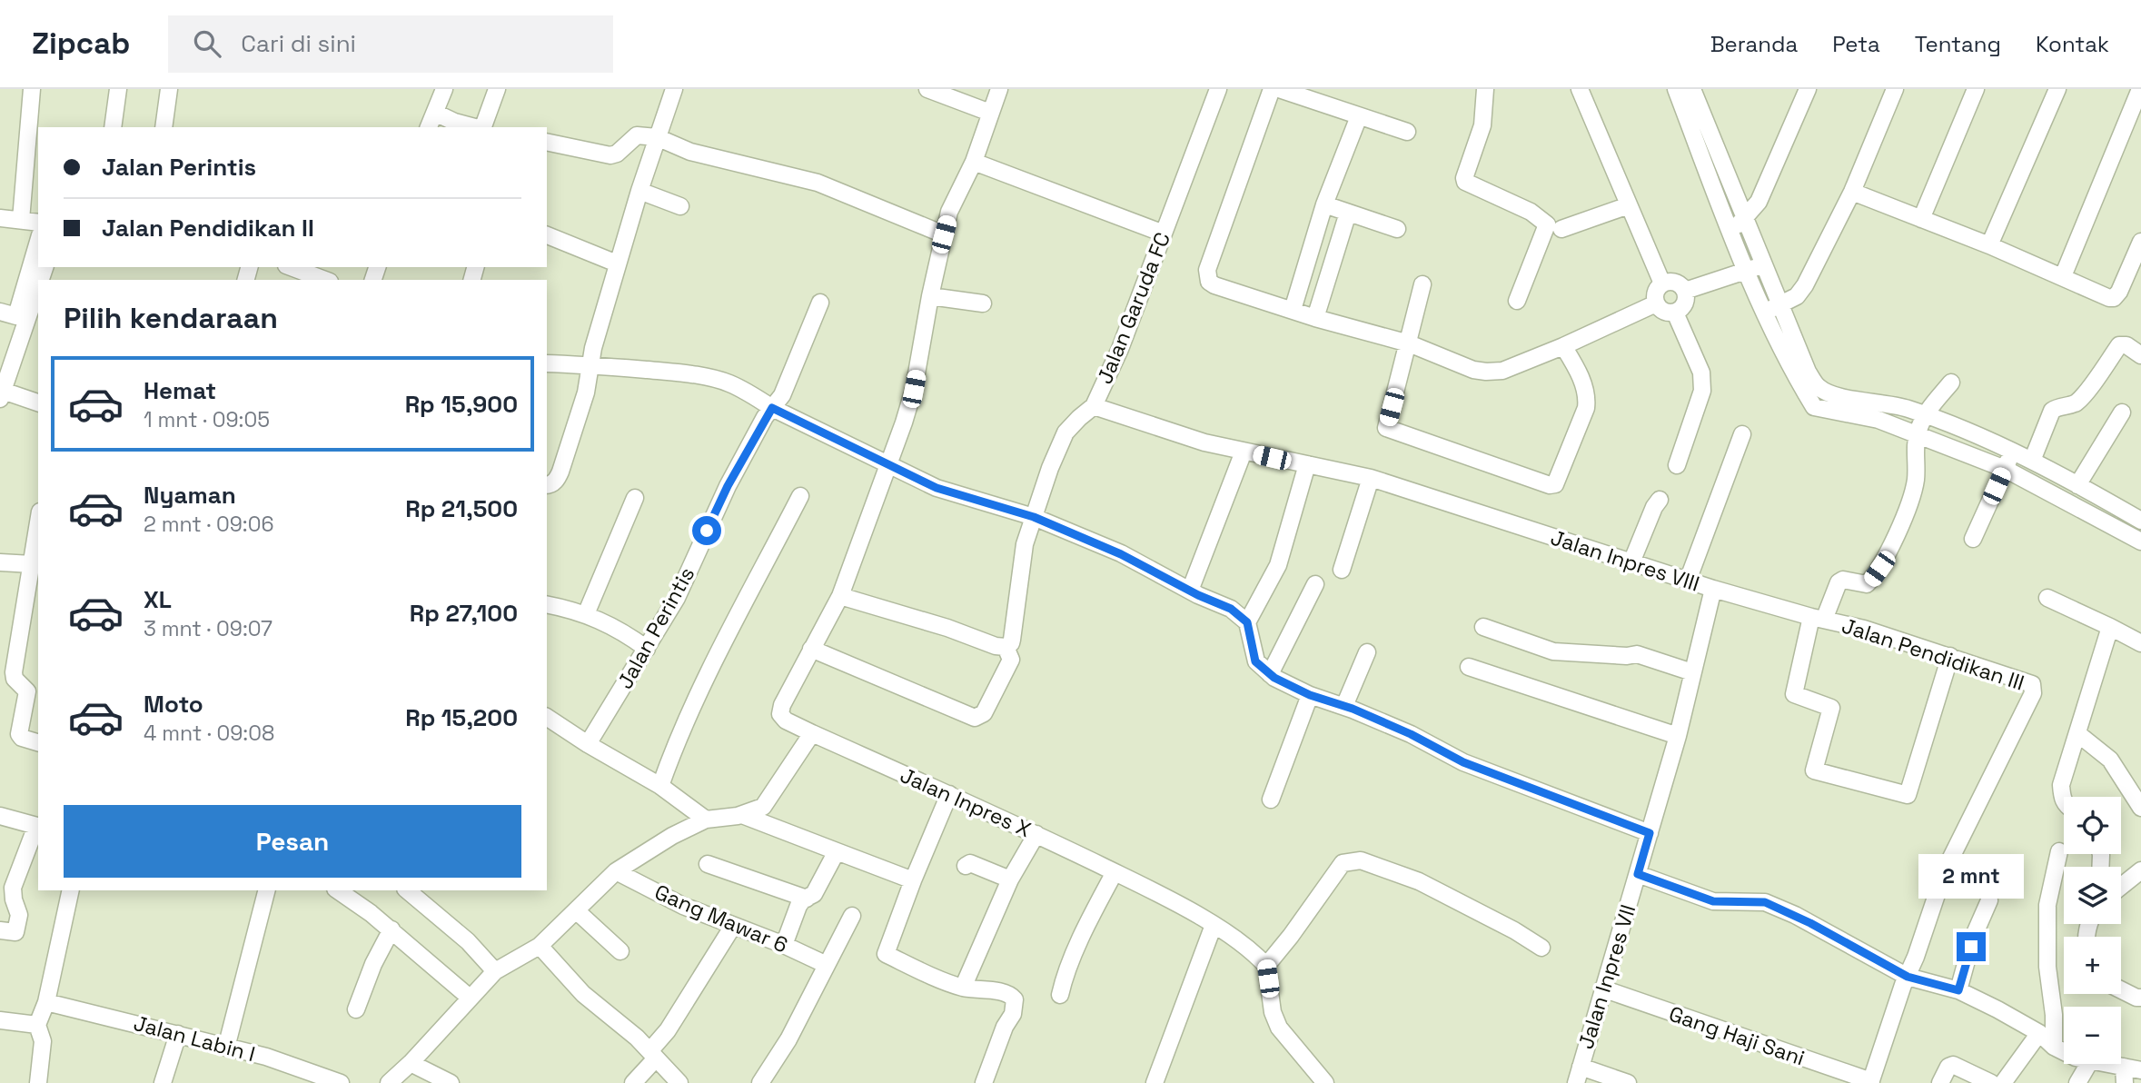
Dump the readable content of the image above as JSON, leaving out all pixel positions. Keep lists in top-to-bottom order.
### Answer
{
  "streets": {
    "street": [
      "Jalan Garuda FC",
      "Jalan Inpres VIII",
      "Jalan Perintis",
      "Jalan Pendidikan III",
      "Jalan Inpres X",
      "Gang Mawar 6",
      "Jalan Inpres VII",
      "Gang Haji Sani",
      "Jalan Labin I"
    ]
  },
  "crossings": [
    ["Jalan Garuda FC", "Jalan Inpres VIII"],
    ["Jalan Garuda FC", "Jalan Inpres X"],
    ["Jalan Inpres VIII", "Jalan Pendidikan III"],
    ["Jalan Inpres VIII", "Jalan Inpres VII"],
    ["Jalan Pendidikan III", "Gang Haji Sani"],
    ["Jalan Inpres VII", "Gang Haji Sani"]
  ],
  "page": {
    "header": "Zipcab",
    "search": "Cari di sini",
    "nav": [
      "Beranda",
      "Peta",
      "Tentang",
      "Kontak"
    ],
    "banner": ["Jalan Perintis", "Jalan Pendidikan II"],
    "heading": "Pilih kendaraan",
    "list": [
      {
        "name": "Hemat",
        "note": "1 mnt · 09:05",
        "value": "Rp 15,900"
      },
      {
        "name": "Nyaman",
        "note": "2 mnt · 09:06",
        "value": "Rp 21,500"
      },
      {
        "name": "XL",
        "note": "3 mnt · 09:07",
        "value": "Rp 27,100"
      },
      {
        "name": "Moto",
        "note": "4 mnt · 09:08",
        "value": "Rp 15,200"
      }
    ],
    "buttons": "Pesan",
    "map_buttons": ["+", "−"],
    "bubble": "2 mnt"
  }
}
